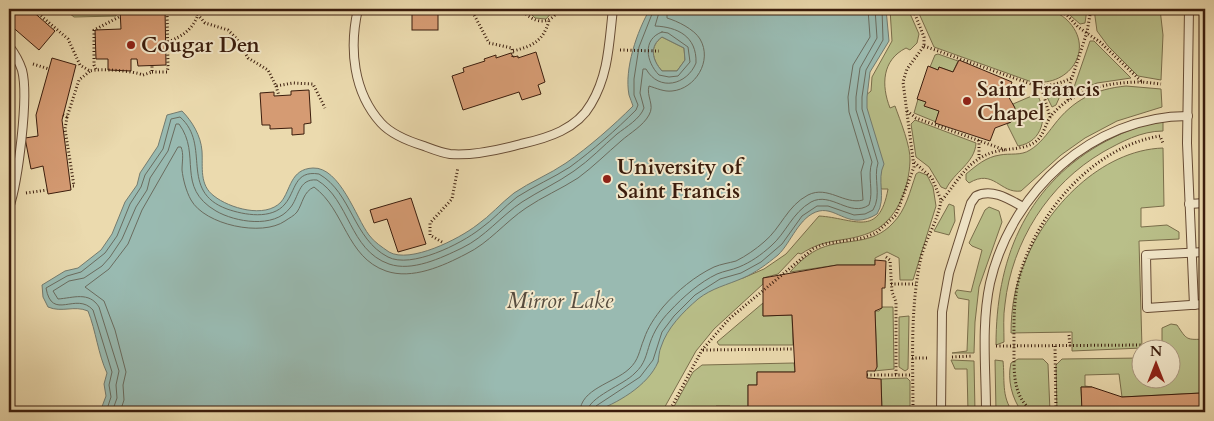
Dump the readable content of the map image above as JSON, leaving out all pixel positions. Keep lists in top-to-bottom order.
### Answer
{
  "water": ["Mirror Lake"],
  "places": ["Cougar Den", "Saint Francis Chapel", "University of Saint Francis"],
  "north": "top"
}
